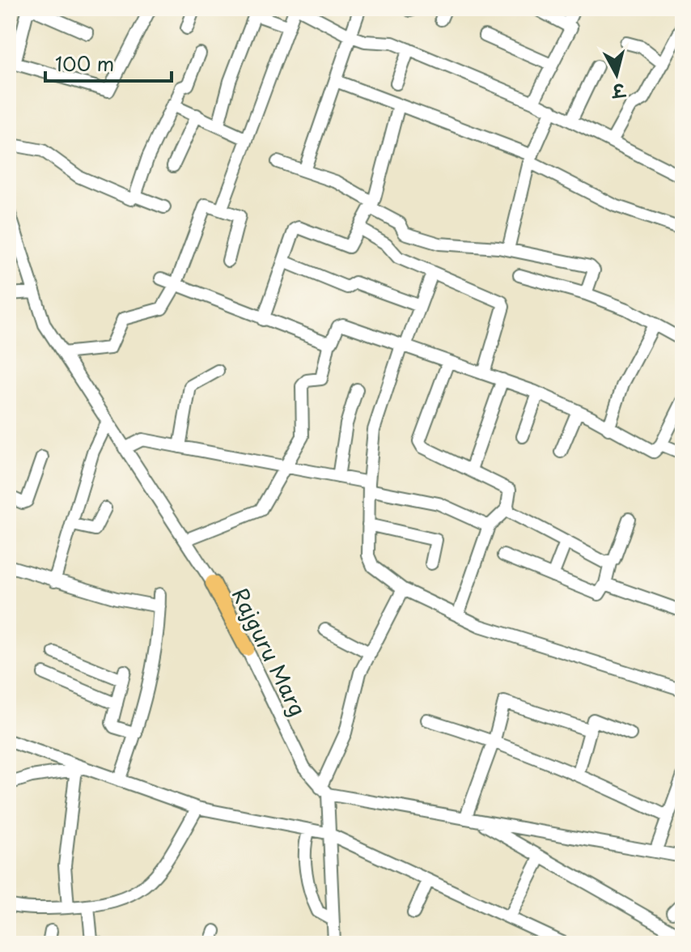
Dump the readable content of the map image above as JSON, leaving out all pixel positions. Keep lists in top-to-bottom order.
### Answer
{
  "streets": {
    "street": ["Rajguru Marg"]
  },
  "scale_bar": "100 m",
  "north": "bottom"
}
